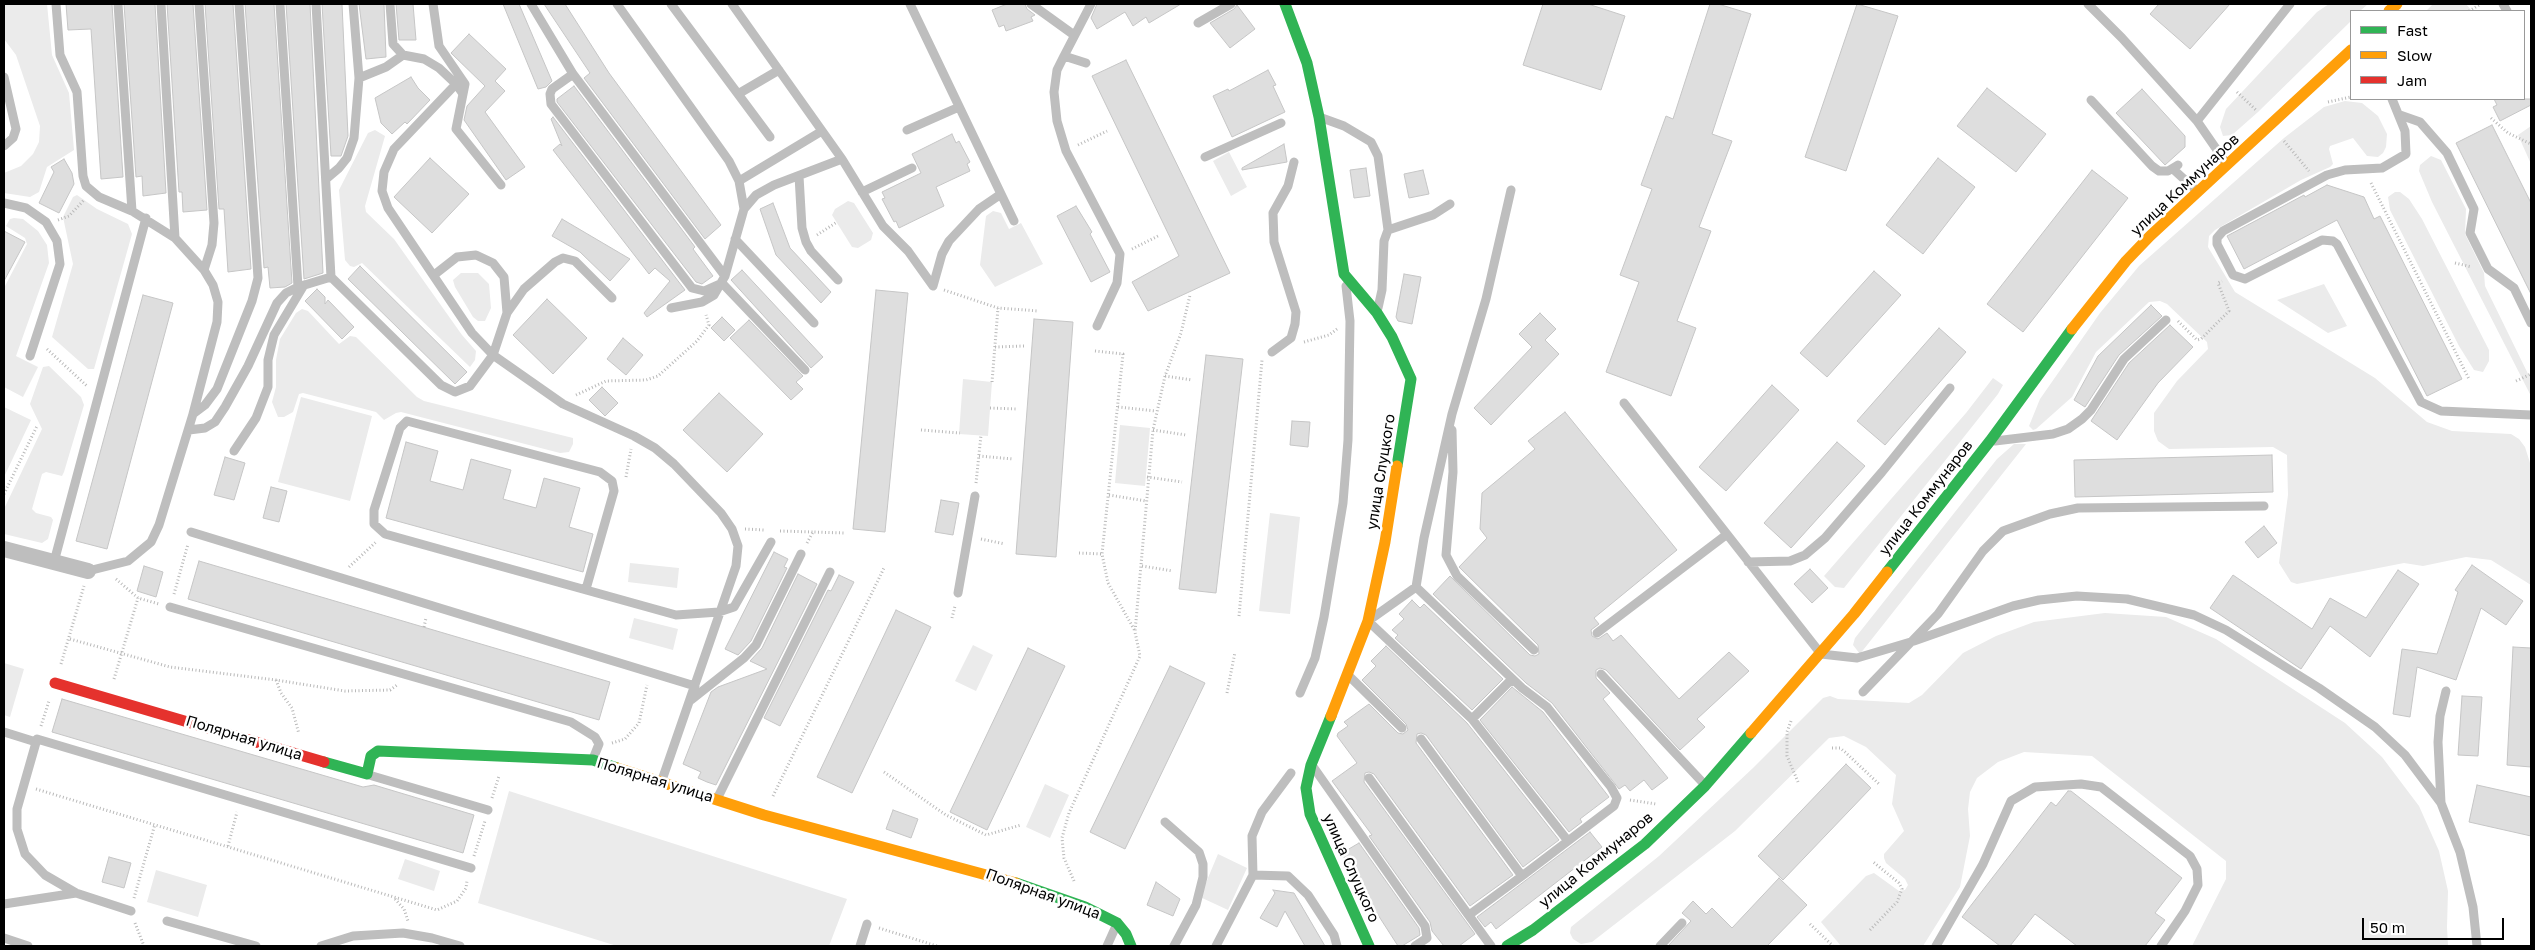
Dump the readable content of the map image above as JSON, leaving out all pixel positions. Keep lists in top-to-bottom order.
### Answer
{
  "streets": {
    "street": ["улица Коммунаров", "улица Слуцкого", "Полярная улица"]
  },
  "legend": ["Fast", "Slow", "Jam"],
  "scale_bar": "50 m"
}
